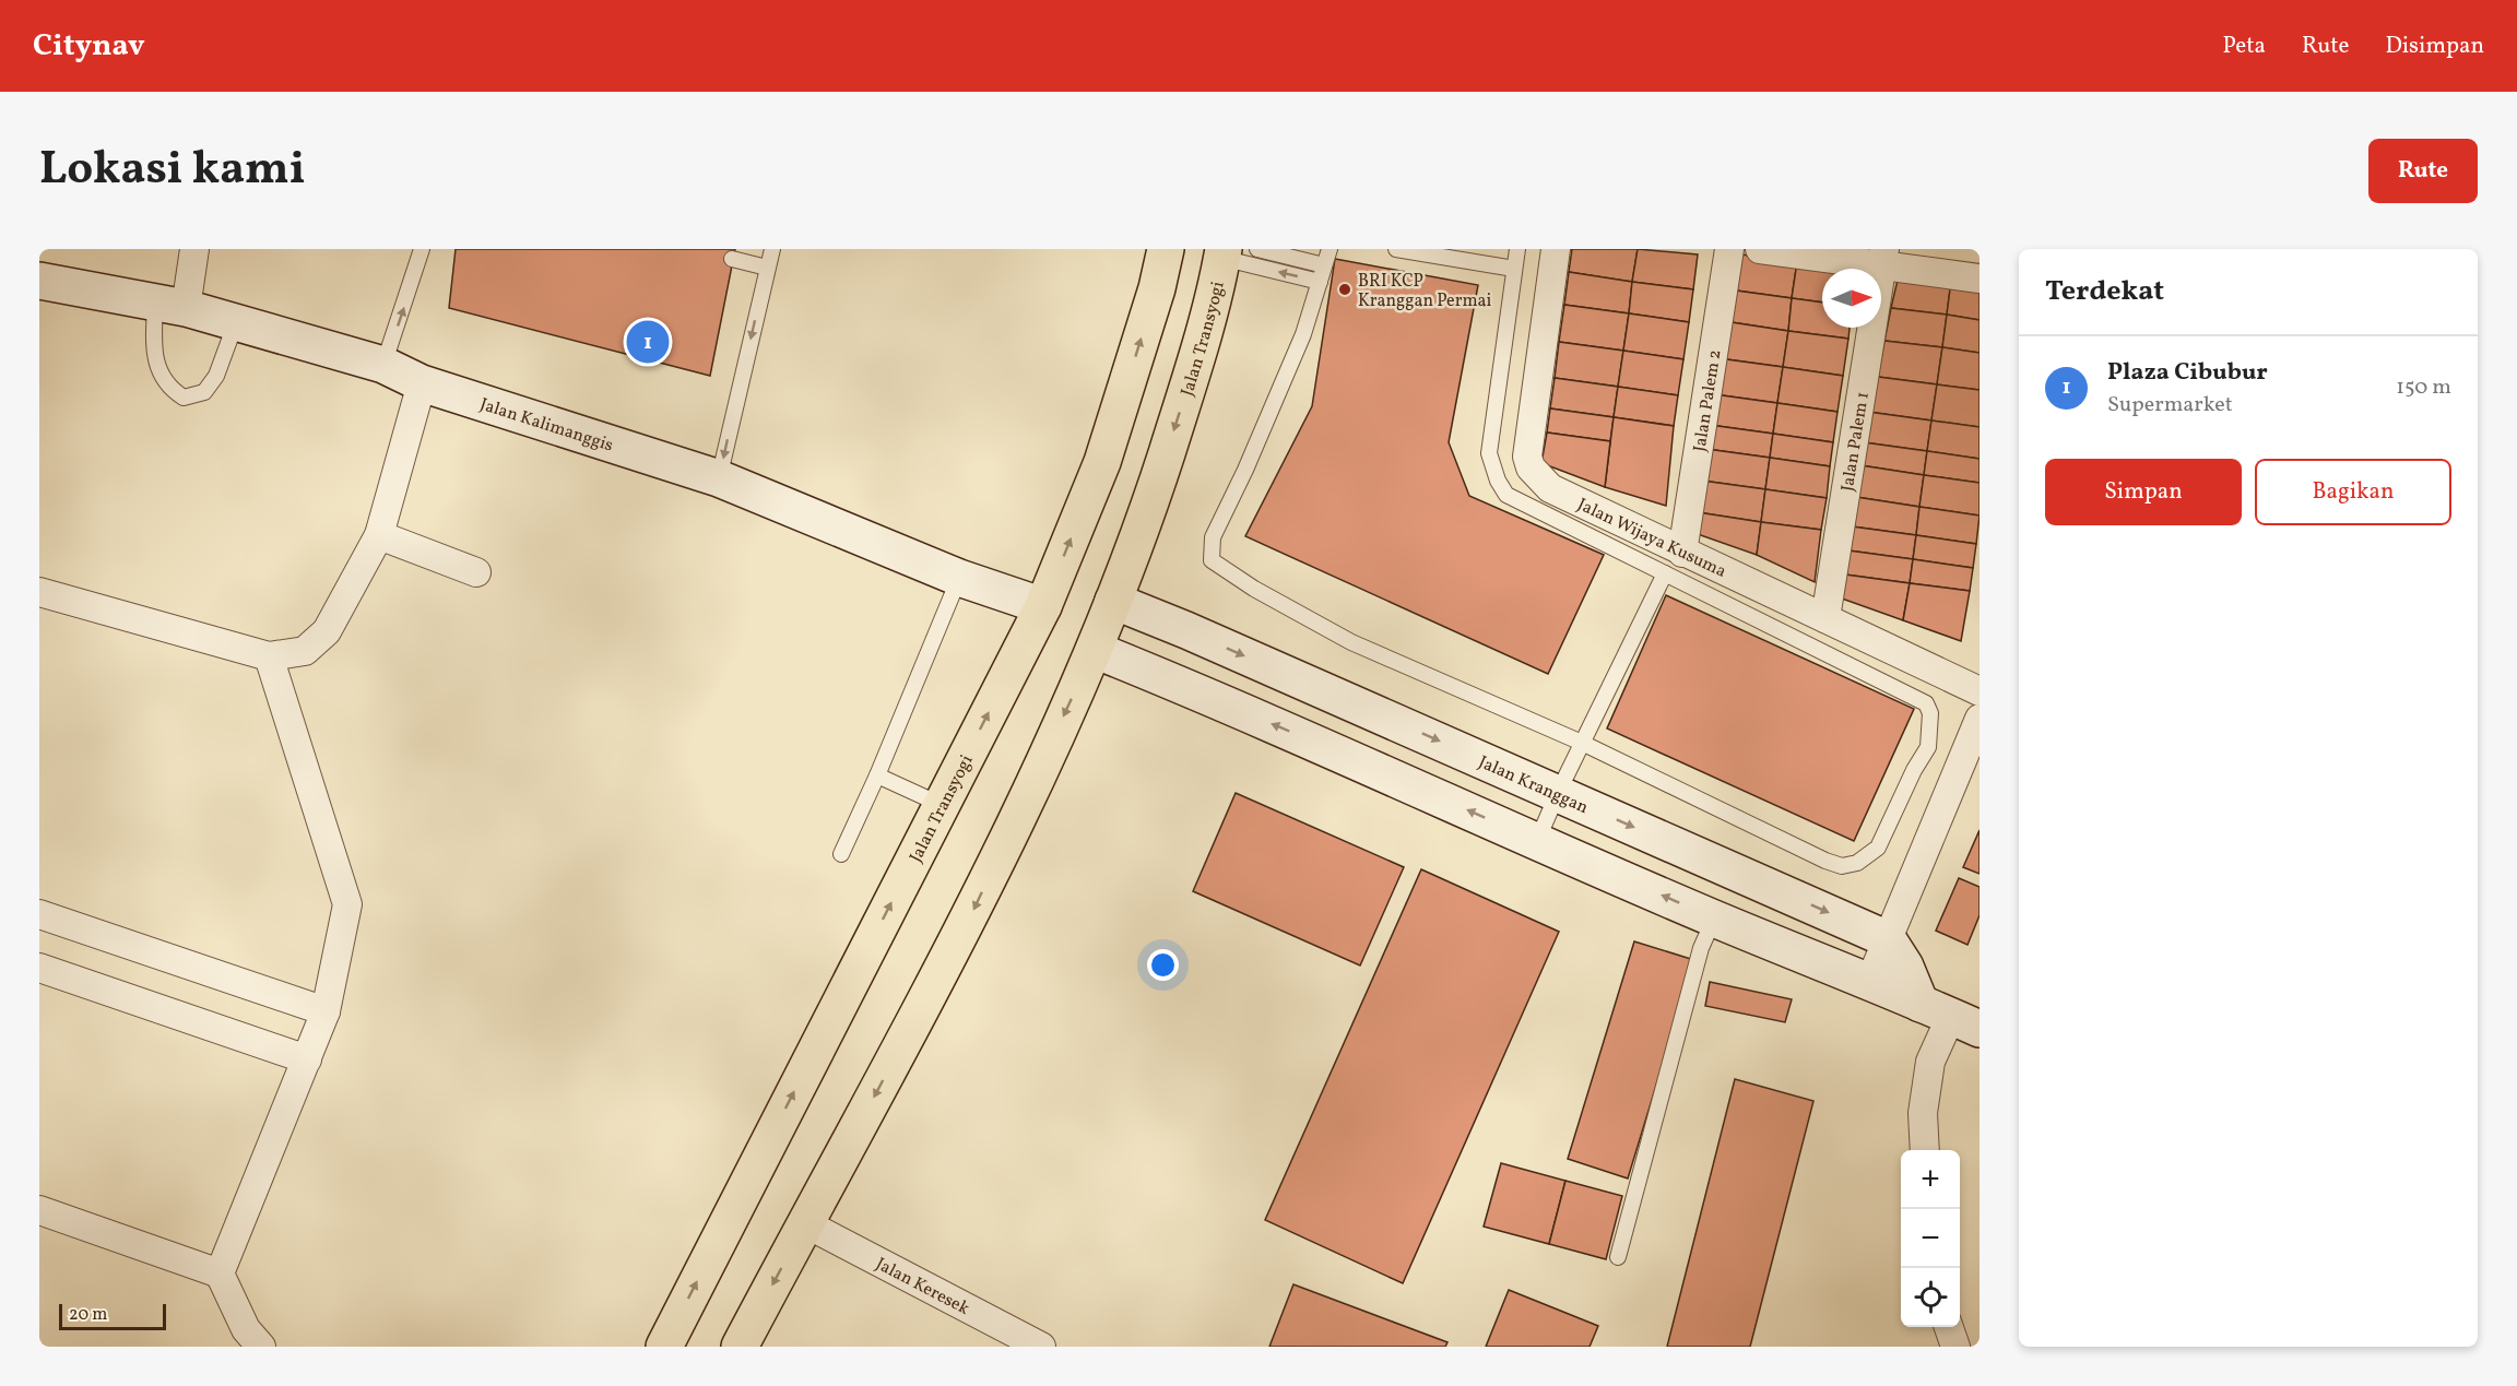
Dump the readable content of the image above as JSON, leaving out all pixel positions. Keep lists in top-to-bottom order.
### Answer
{
  "streets": {
    "highway": ["Jalan Transyogi"],
    "main road": ["Jalan Kalimanggis", "Jalan Kranggan"],
    "street": [
      "Jalan Palem 2",
      "Jalan Palem 1",
      "Jalan Wijaya Kusuma",
      "Jalan Keresek"
    ]
  },
  "crossings": [
    ["Jalan Transyogi", "Jalan Kalimanggis"],
    ["Jalan Transyogi", "Jalan Kranggan"],
    ["Jalan Transyogi", "Jalan Keresek"],
    ["Jalan Palem 2", "Jalan Wijaya Kusuma"],
    ["Jalan Palem 1", "Jalan Wijaya Kusuma"]
  ],
  "places": ["BRI KCP Kranggan Permai"],
  "scale_bar": "20 m",
  "north": "right",
  "page": {
    "header": "Citynav",
    "nav": ["Peta", "Rute", "Disimpan"],
    "title": "Lokasi kami",
    "buttons": [
      "Rute",
      ["Simpan", "Bagikan"]
    ],
    "heading": "Terdekat",
    "pins": "1",
    "list": [
      {
        "mark": "1",
        "name": "Plaza Cibubur",
        "note": "Supermarket",
        "value": "150 m"
      }
    ],
    "map_buttons": ["+", "−"],
    "scale": "20 m"
  }
}
